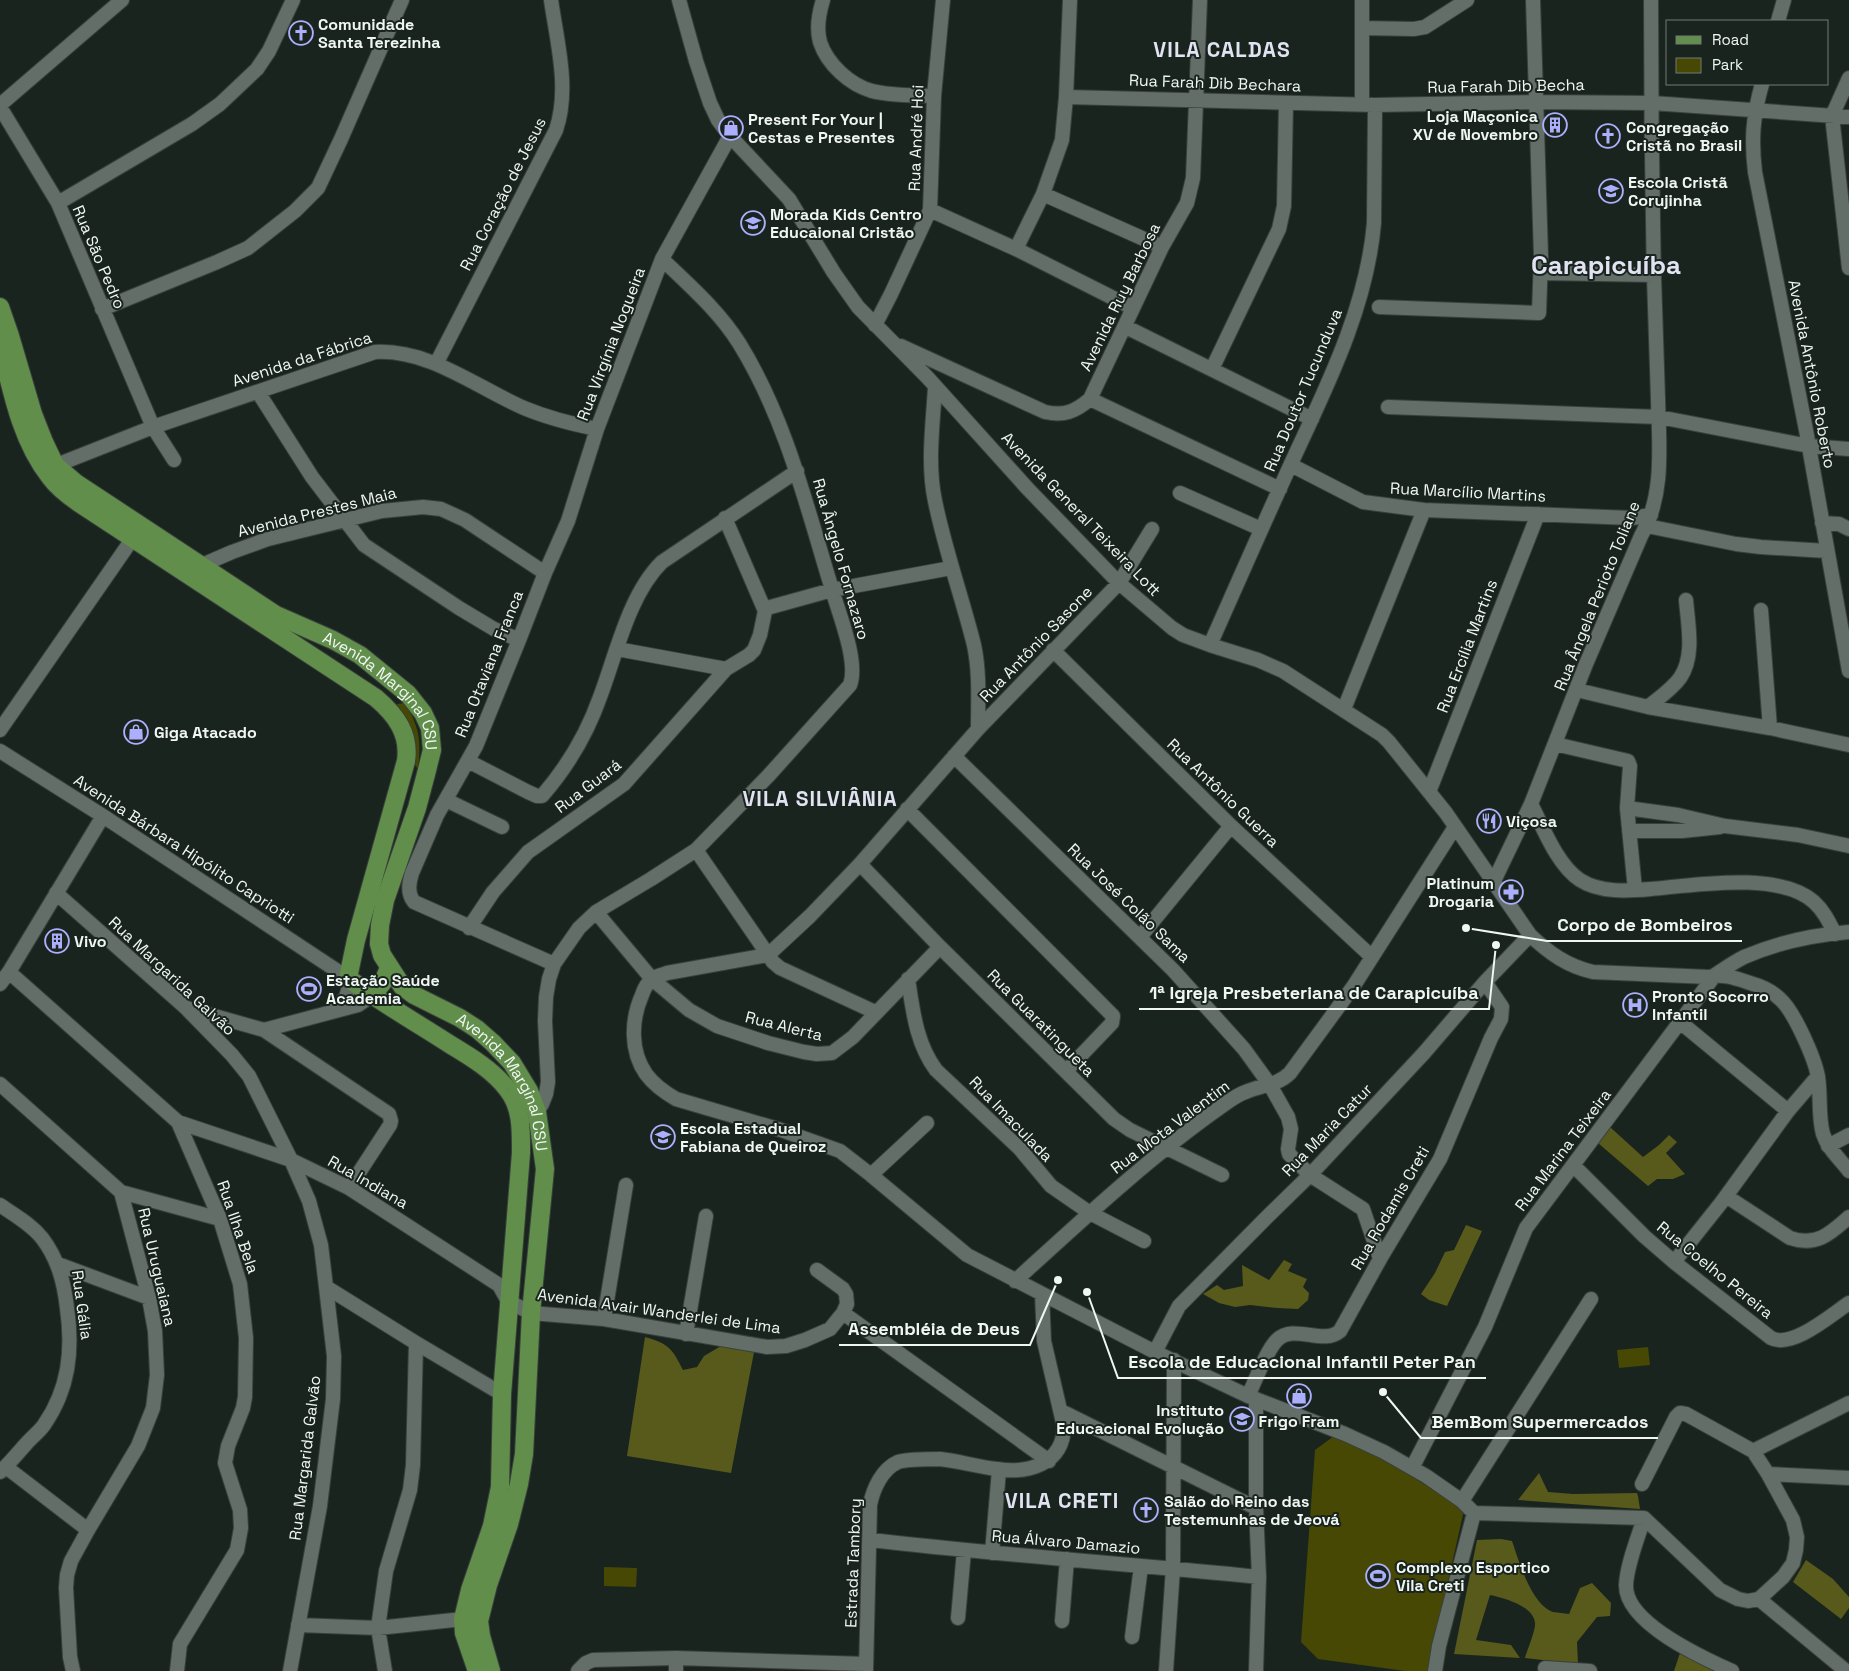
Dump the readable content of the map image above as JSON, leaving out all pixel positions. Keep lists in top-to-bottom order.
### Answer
{
  "streets": {
    "main road": ["Avenida Marginal CSU"],
    "street": [
      "Rua Farah Dib Bechara",
      "Rua Farah Dib Becha",
      "Rua André Hoi",
      "Rua Coração de Jesus",
      "Rua São Pedro",
      "Avenida Ruy Barbosa",
      "Rua Virgínia Nogueira",
      "Avenida da Fábrica",
      "Avenida Antônio Roberto",
      "Rua Doutor Tucunduva",
      "Rua Marcílio Martins",
      "Avenida Prestes Maia",
      "Avenida General Teixeira Lott",
      "Rua Ângelo Fornazaro",
      "Rua Ângela Perioto Toliane",
      "Rua Antônio Sasone",
      "Rua Ercília Martins",
      "Rua Otaviana Franca",
      "Rua Guará",
      "Rua Antônio Guerra",
      "Avenida Bárbara Hipólito Capriotti",
      "Rua José Colão Sama",
      "Rua Margarida Galvão",
      "Rua Guaratingueta",
      "Rua Alerta",
      "Rua Imaculada",
      "Rua Mota Valentim",
      "Rua Maria Catur",
      "Rua Marina Teixeira",
      "Rua Indiana",
      "Rua Rodamis Creti",
      "Rua Ilha Bela",
      "Rua Uruguaiana",
      "Rua Coelho Pereira",
      "Rua Gália",
      "Avenida Avair Wanderlei de Lima",
      "Rua Álvaro Damazio",
      "Estrada Tambory"
    ]
  },
  "crossings": [
    ["Rua Farah Dib Bechara", "Rua Farah Dib Becha"],
    ["Rua Farah Dib Bechara", "Avenida Ruy Barbosa"],
    ["Rua Farah Dib Bechara", "Rua Doutor Tucunduva"],
    ["Rua Farah Dib Becha", "Avenida Antônio Roberto"],
    ["Rua Farah Dib Becha", "Rua Doutor Tucunduva"],
    ["Rua Farah Dib Becha", "Rua Ângela Perioto Toliane"],
    ["Rua André Hoi", "Avenida General Teixeira Lott"],
    ["Rua Coração de Jesus", "Avenida da Fábrica"],
    ["Rua São Pedro", "Avenida da Fábrica"],
    ["Avenida Ruy Barbosa", "Avenida General Teixeira Lott"],
    ["Rua Virgínia Nogueira", "Avenida da Fábrica"],
    ["Rua Virgínia Nogueira", "Avenida Prestes Maia"],
    ["Rua Virgínia Nogueira", "Rua Ângelo Fornazaro"],
    ["Rua Virgínia Nogueira", "Rua Otaviana Franca"],
    ["Avenida da Fábrica", "Avenida Marginal CSU"],
    ["Avenida Antônio Roberto", "Rua Marcílio Martins"],
    ["Rua Doutor Tucunduva", "Rua Marcílio Martins"],
    ["Rua Doutor Tucunduva", "Avenida General Teixeira Lott"],
    ["Rua Marcílio Martins", "Rua Ângela Perioto Toliane"],
    ["Rua Marcílio Martins", "Rua Ercília Martins"],
    ["Avenida Prestes Maia", "Rua Otaviana Franca"],
    ["Avenida Prestes Maia", "Avenida Marginal CSU"],
    ["Avenida General Teixeira Lott", "Rua Ângela Perioto Toliane"],
    ["Avenida General Teixeira Lott", "Rua Antônio Sasone"],
    ["Avenida General Teixeira Lott", "Rua Ercília Martins"],
    ["Avenida General Teixeira Lott", "Rua Mota Valentim"],
    ["Avenida General Teixeira Lott", "Rua Maria Catur"],
    ["Avenida General Teixeira Lott", "Rua Marina Teixeira"],
    ["Rua Ângelo Fornazaro", "Rua Alerta"],
    ["Rua Antônio Sasone", "Rua Antônio Guerra"],
    ["Rua Antônio Sasone", "Rua José Colão Sama"],
    ["Rua Antônio Sasone", "Rua Guaratingueta"],
    ["Rua Otaviana Franca", "Rua Guará"],
    ["Avenida Marginal CSU", "Avenida Bárbara Hipólito Capriotti"],
    ["Avenida Marginal CSU", "Rua Indiana"],
    ["Avenida Marginal CSU", "Avenida Avair Wanderlei de Lima"],
    ["Rua Antônio Guerra", "Rua Mota Valentim"],
    ["Rua José Colão Sama", "Rua Mota Valentim"],
    ["Rua José Colão Sama", "Rua Maria Catur"],
    ["Rua José Colão Sama", "Rua Rodamis Creti"],
    ["Rua Margarida Galvão", "Rua Indiana"],
    ["Rua Guaratingueta", "Rua Alerta"],
    ["Rua Guaratingueta", "Rua Mota Valentim"],
    ["Rua Alerta", "Rua Imaculada"],
    ["Rua Imaculada", "Rua Mota Valentim"],
    ["Rua Maria Catur", "Rua Rodamis Creti"],
    ["Rua Marina Teixeira", "Rua Coelho Pereira"],
    ["Rua Indiana", "Rua Ilha Bela"],
    ["Rua Indiana", "Avenida Avair Wanderlei de Lima"],
    ["Rua Álvaro Damazio", "Estrada Tambory"]
  ],
  "districts": [
    "VILA CALDAS",
    "Carapicuíba",
    "VILA SILVIÂNIA",
    "VILA CRETI"
  ],
  "places": {
    "church": ["Comunidade Santa Terezinha", "Congregação Cristã no Brasil", "Salão do Reino das Testemunhas de Jeová"],
    "building": ["Loja Maçonica XV de Novembro", "Vivo"],
    "shop": ["Present For Your | Cestas e Presentes", "Giga Atacado", "Frigo Fram"],
    "school or university": [
      "Escola Cristã Corujinha",
      "Morada Kids Centro Educaional Cristão",
      "Escola Estadual Fabiana de Queiroz",
      "Instituto Educacional Evolução"
    ],
    "restaurant": ["Viçosa"],
    "pharmacy": ["Platinum Drogaria"],
    "other": [
      "Corpo de Bombeiros",
      "1ª Igreja Presbeteriana de Carapicuíba",
      "Assembléia de Deus",
      "Escola de Educacional Infantil Peter Pan",
      "BemBom Supermercados"
    ],
    "sports": ["Estação Saúde Academia", "Complexo Esportico Vila Creti"],
    "hospital": ["Pronto Socorro Infantil"]
  },
  "legend": ["Road", "Park"]
}
